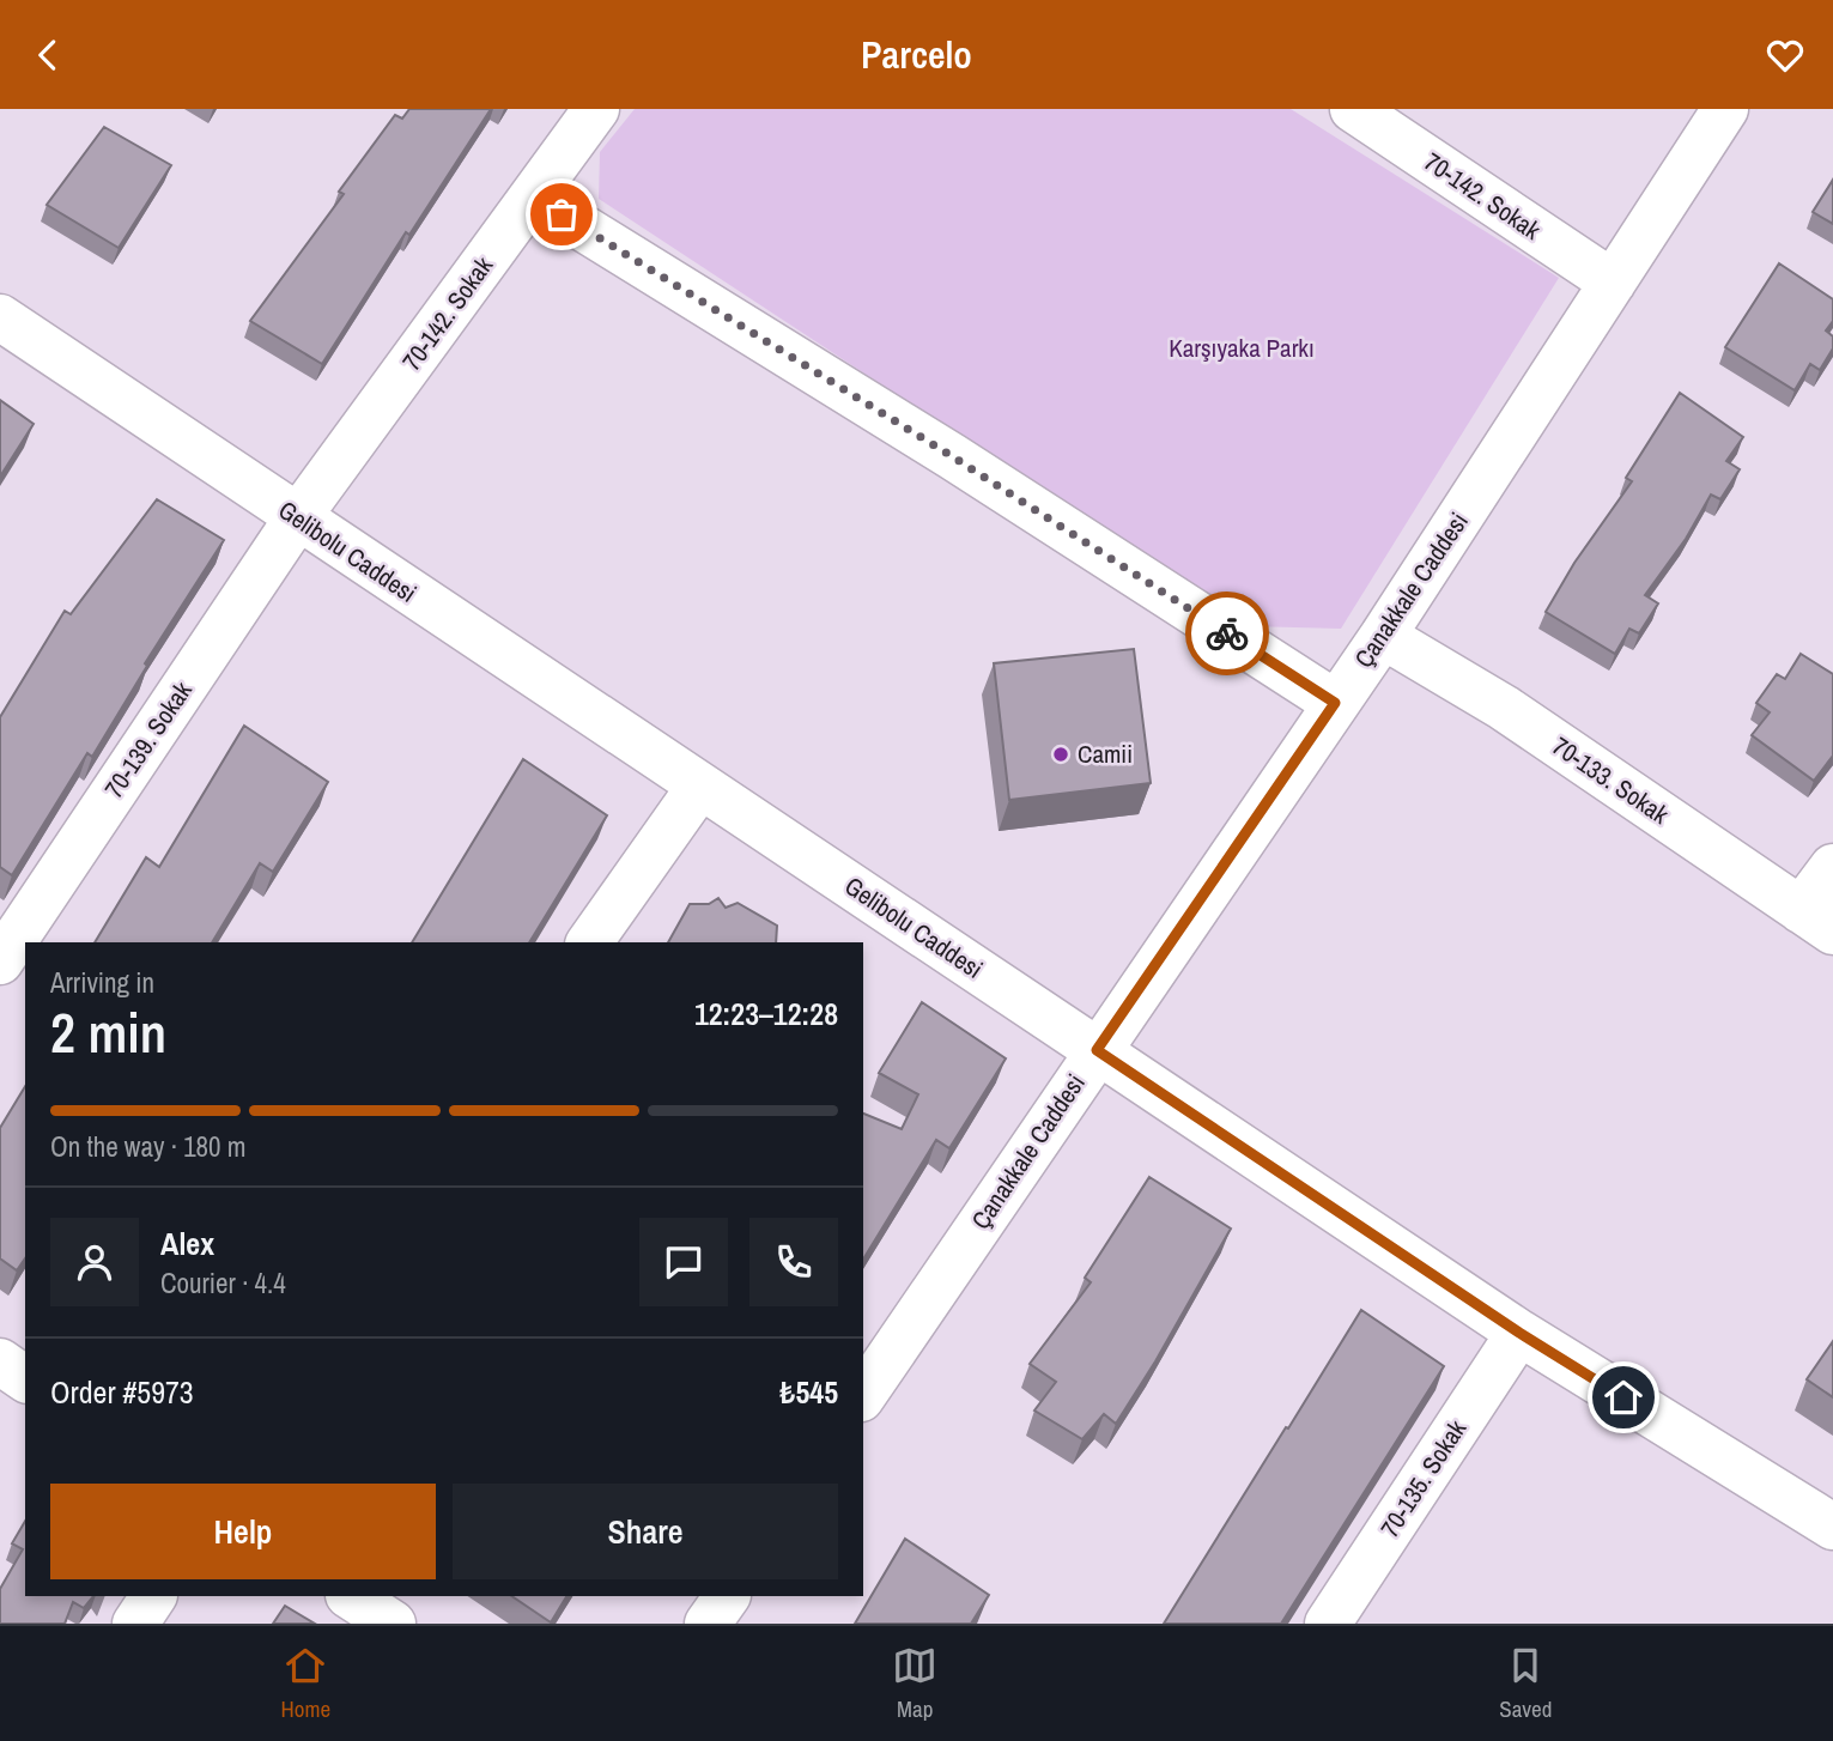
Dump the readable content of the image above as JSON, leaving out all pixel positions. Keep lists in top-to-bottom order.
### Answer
{
  "streets": {
    "street": [
      "70-142. Sokak",
      "Gelibolu Caddesi",
      "Çanakkale Caddesi",
      "70-139. Sokak",
      "70-133. Sokak",
      "70-135. Sokak"
    ]
  },
  "crossings": [
    ["70-142. Sokak", "Gelibolu Caddesi"],
    ["70-142. Sokak", "Çanakkale Caddesi"],
    ["70-142. Sokak", "70-139. Sokak"],
    ["Gelibolu Caddesi", "Çanakkale Caddesi"],
    ["Gelibolu Caddesi", "70-139. Sokak"],
    ["Gelibolu Caddesi", "70-135. Sokak"],
    ["Çanakkale Caddesi", "70-133. Sokak"]
  ],
  "parks": ["Karşıyaka Parkı"],
  "places": ["Camii"],
  "page": {
    "header": "Parcelo",
    "heading": ["2 min", "Arriving in", "12:23–12:28"],
    "panel": [
      "Alex",
      "Courier · 4.4",
      "Order #5973",
      "₺545"
    ],
    "bar": "On the way · 180 m",
    "buttons": ["Help", "Share"],
    "tabs": ["Home", "Map", "Saved"]
  }
}
